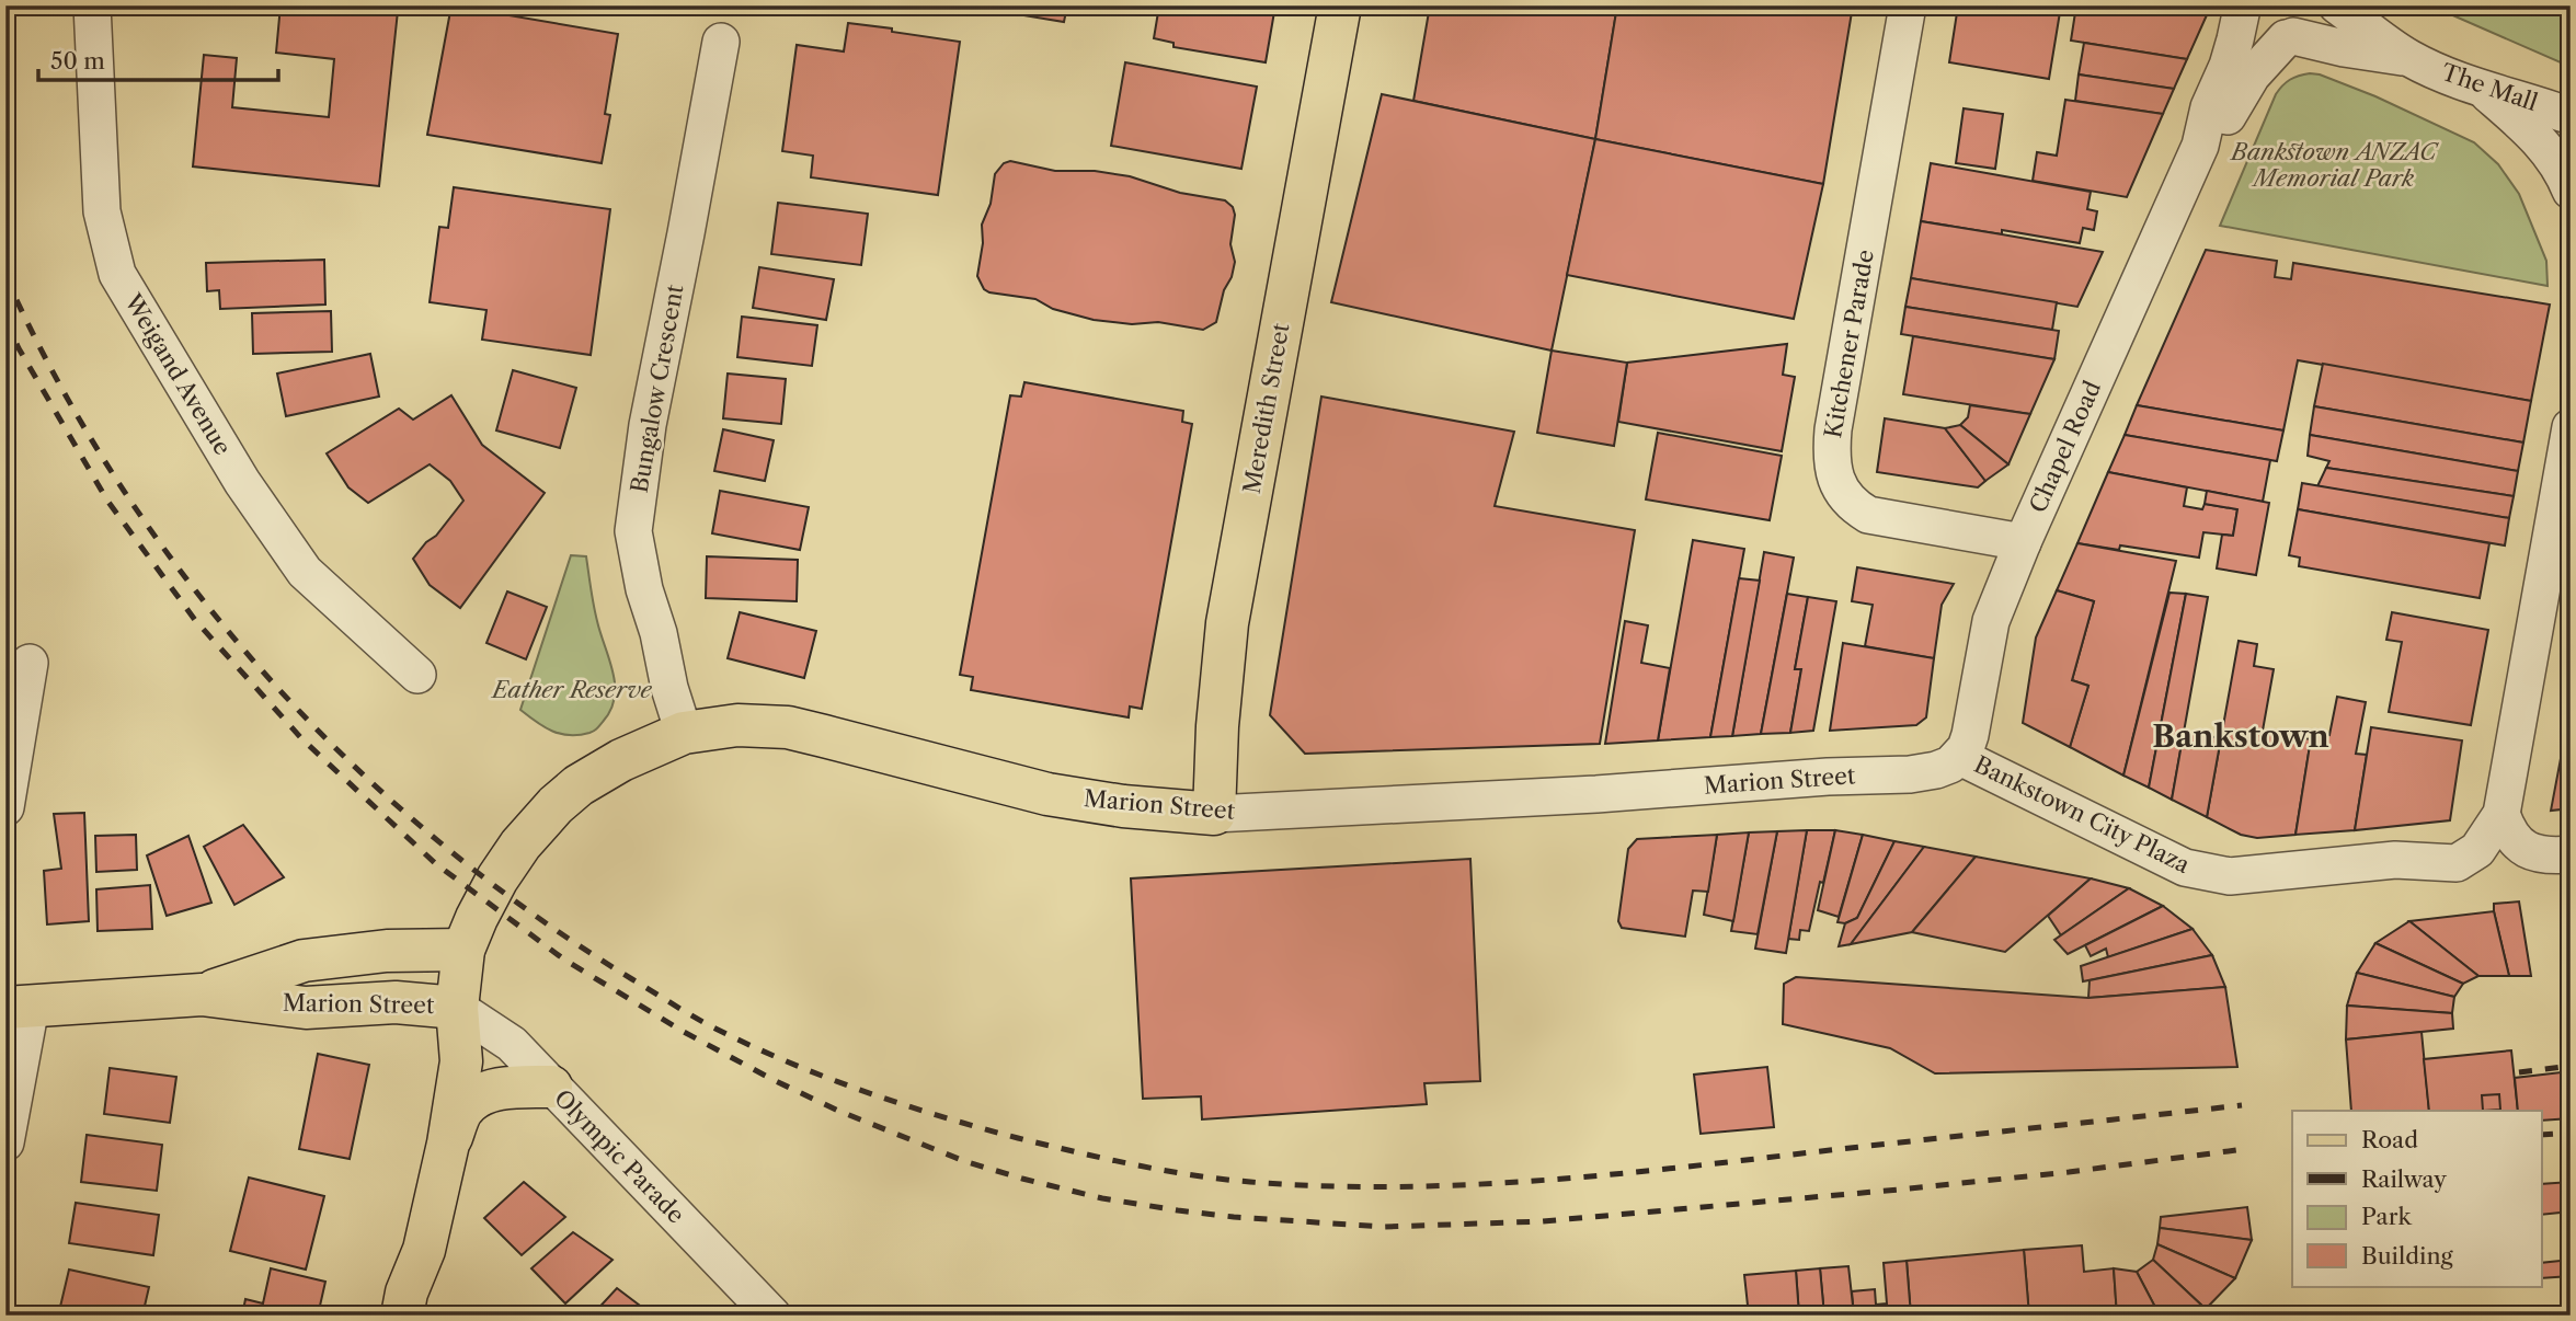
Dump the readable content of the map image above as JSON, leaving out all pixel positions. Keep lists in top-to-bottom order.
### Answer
{
  "streets": {
    "main road": ["Meredith Street", "Marion Street"],
    "street": [
      "The Mall",
      "Kitchener Parade",
      "Weigand Avenue",
      "Bungalow Crescent",
      "Chapel Road",
      "Bankstown City Plaza",
      "Olympic Parade"
    ]
  },
  "crossings": [
    ["The Mall", "Chapel Road"],
    ["Kitchener Parade", "Chapel Road"],
    ["Bungalow Crescent", "Marion Street"],
    ["Meredith Street", "Marion Street"],
    ["Chapel Road", "Marion Street"],
    ["Chapel Road", "Bankstown City Plaza"],
    ["Marion Street", "Bankstown City Plaza"],
    ["Marion Street", "Olympic Parade"]
  ],
  "districts": ["Bankstown"],
  "parks": ["Bankstown ANZAC Memorial Park", "Eather Reserve"],
  "legend": [
    "Road",
    "Railway",
    "Park",
    "Building"
  ],
  "scale_bar": "50 m"
}
